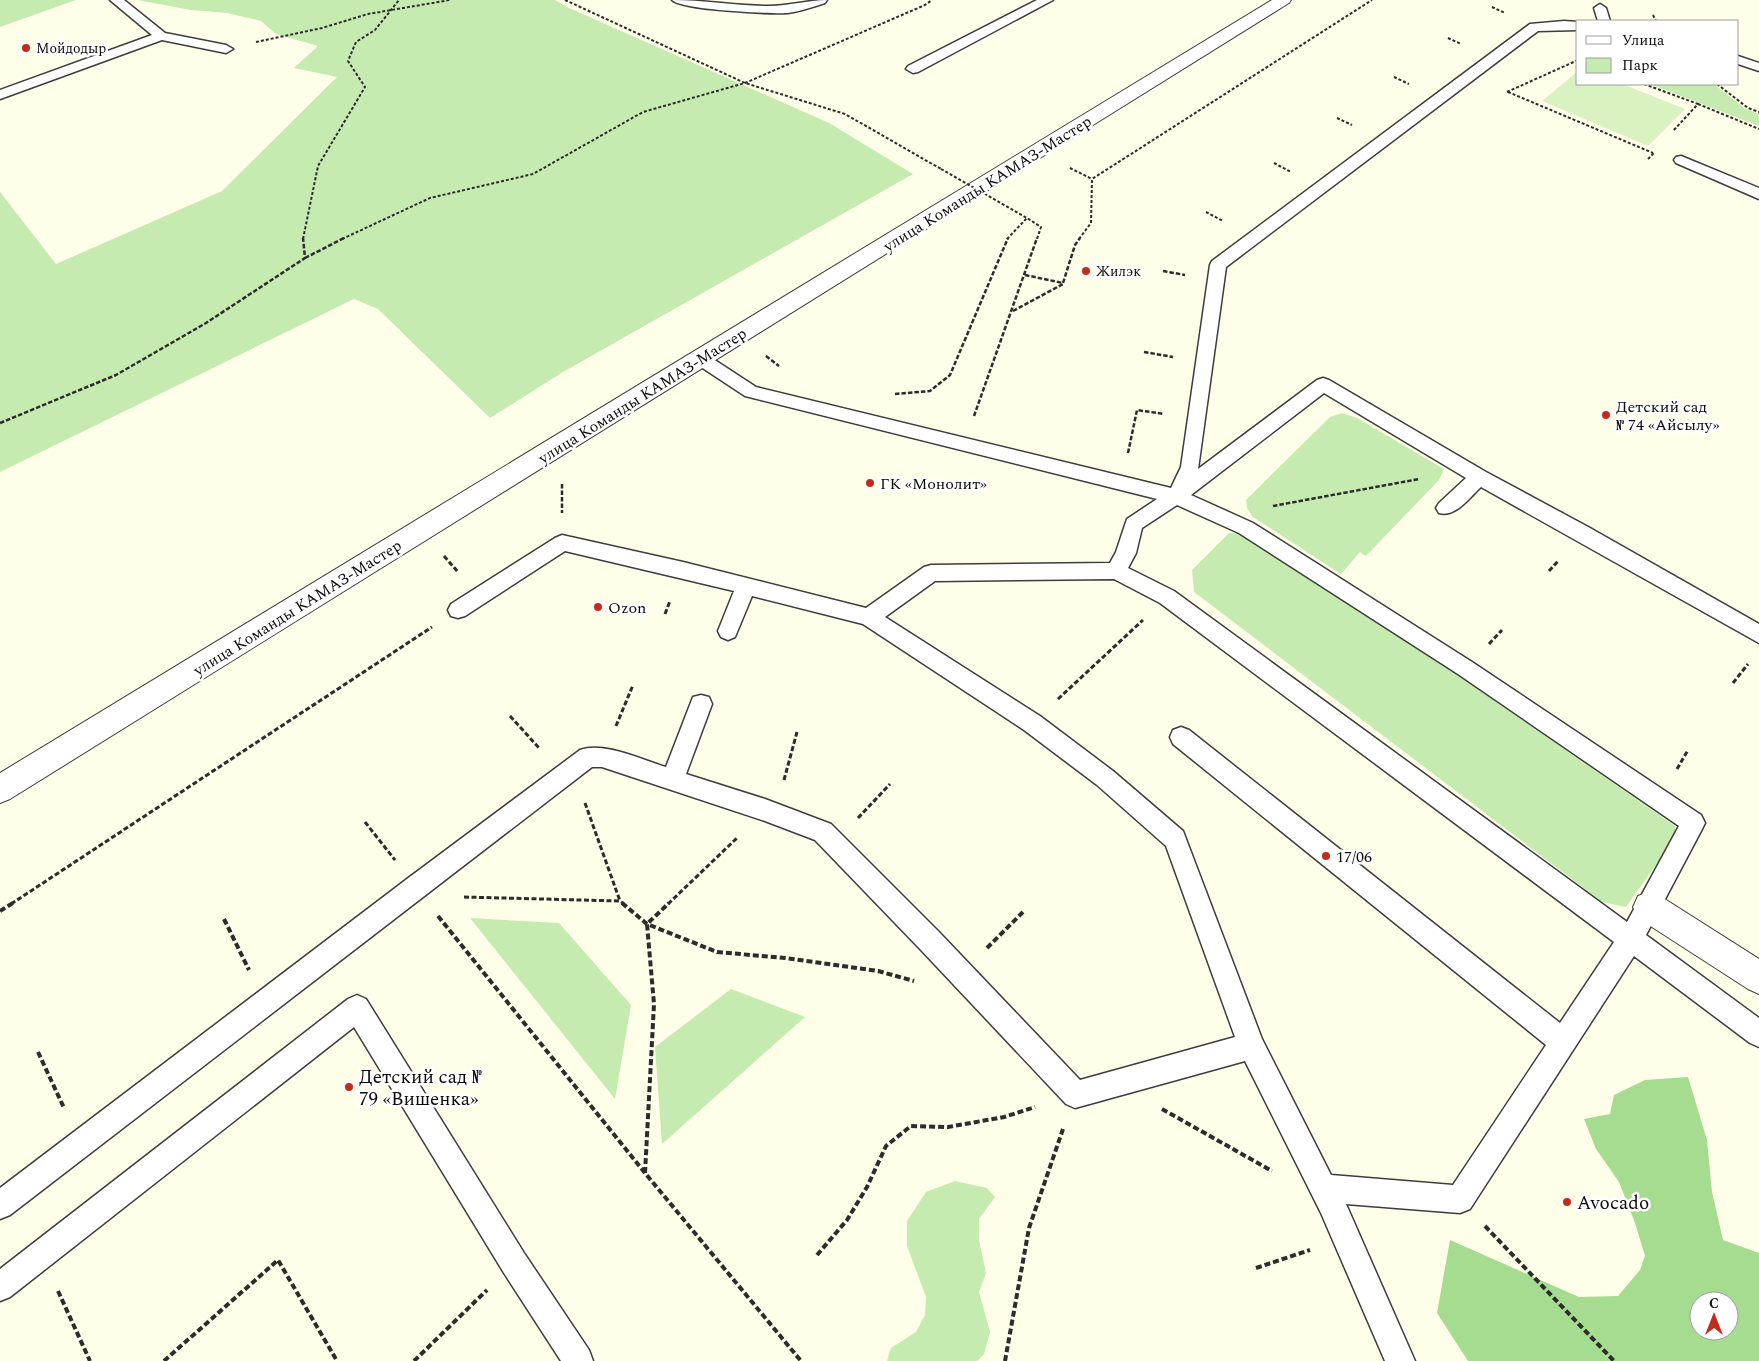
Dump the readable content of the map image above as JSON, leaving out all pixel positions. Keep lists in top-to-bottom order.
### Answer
{
  "streets": {
    "street": ["улица Команды КАМАЗ-Мастер"]
  },
  "places": [
    "Мойдодыр",
    "Жилэк",
    "Детский сад № 74 «Айсылу»",
    "ГК «Монолит»",
    "Ozon",
    "17/06",
    "Детский сад № 79 «Вишенка»",
    "Avocado"
  ],
  "legend": ["Улица", "Парк"],
  "north": "top"
}
